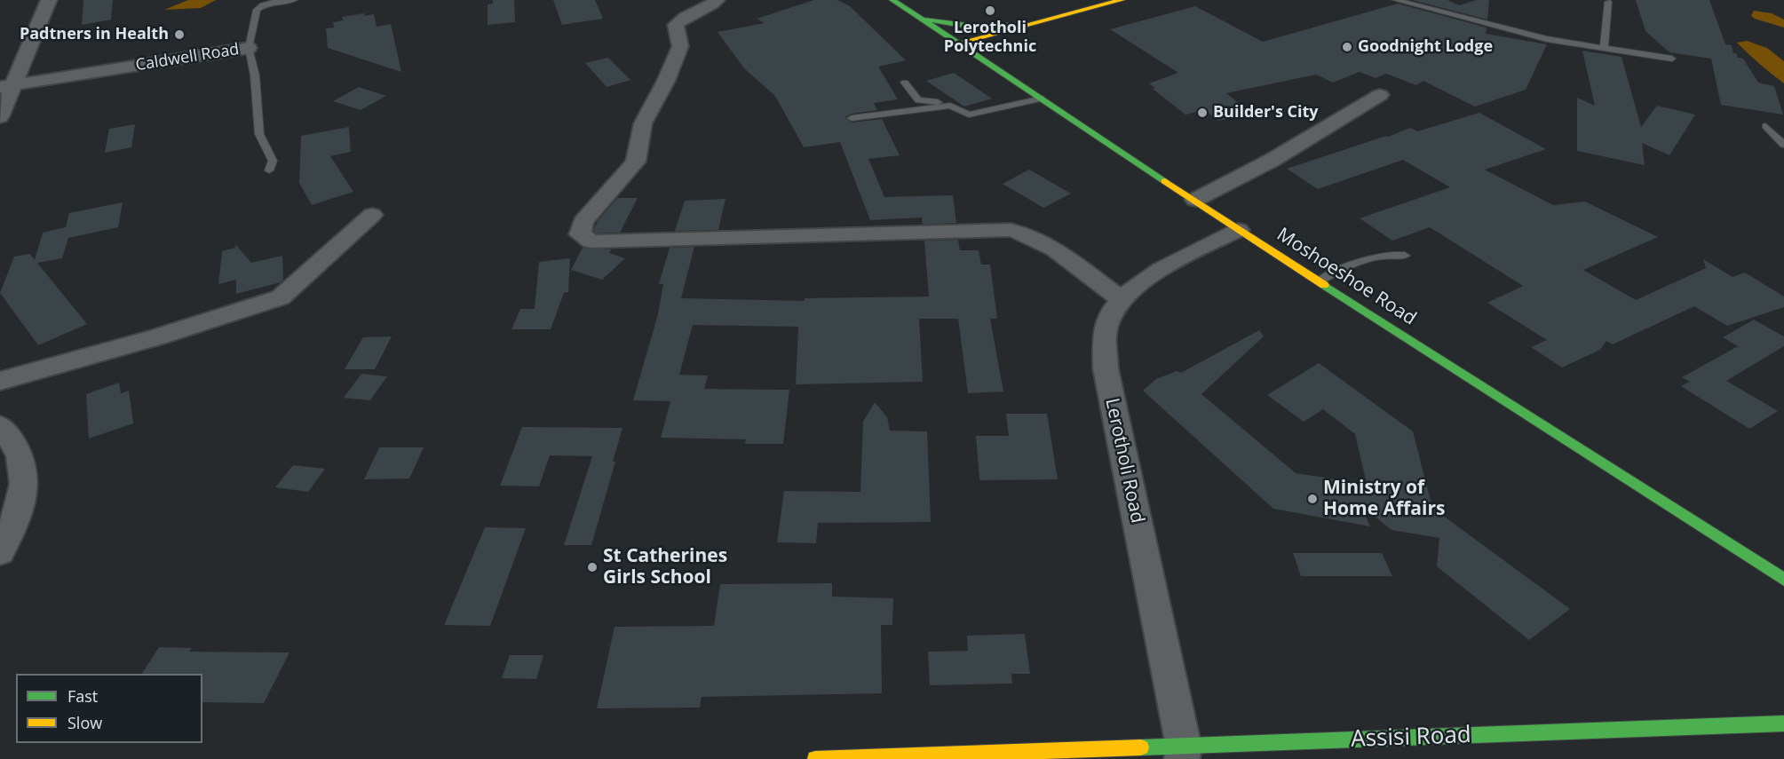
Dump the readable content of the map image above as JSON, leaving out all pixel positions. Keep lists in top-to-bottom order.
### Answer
{
  "streets": {
    "main road": ["Moshoeshoe Road", "Assisi Road"],
    "street": ["Caldwell Road", "Lerotholi Road"]
  },
  "crossings": [
    ["Moshoeshoe Road", "Lerotholi Road"],
    ["Lerotholi Road", "Assisi Road"]
  ],
  "places": [
    "Lerotholi Polytechnic",
    "Padtners in Health",
    "Goodnight Lodge",
    "Builder's City",
    "Ministry of Home Affairs",
    "St Catherines Girls School"
  ],
  "legend": ["Fast", "Slow"]
}
